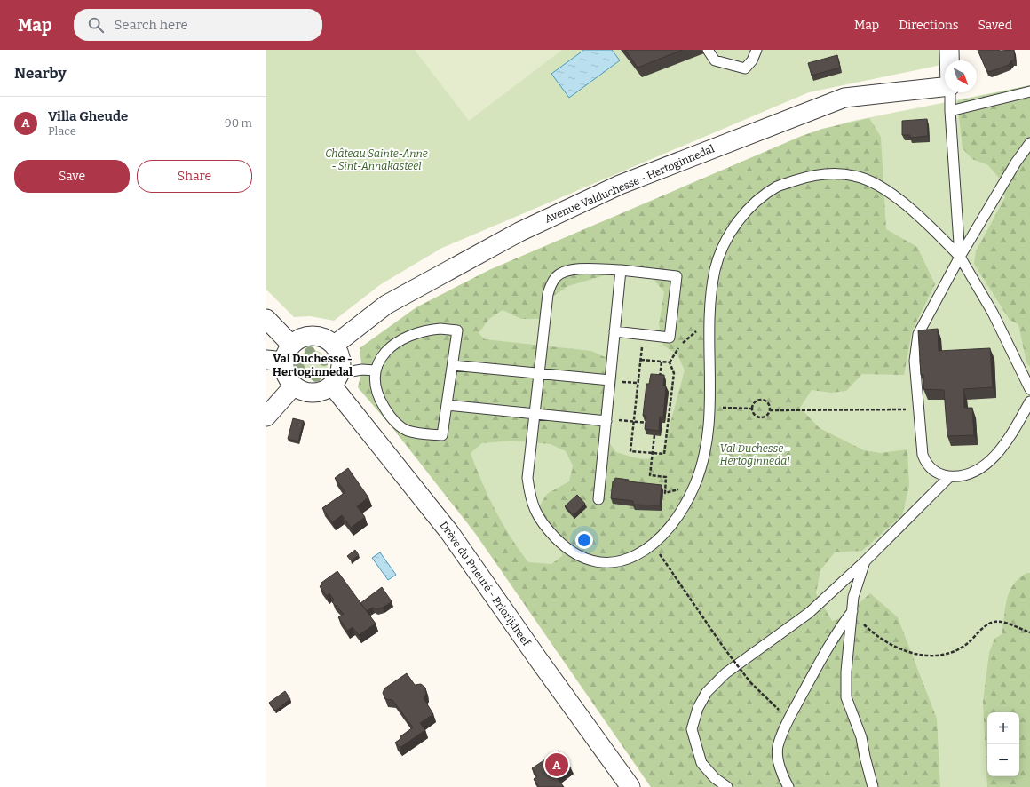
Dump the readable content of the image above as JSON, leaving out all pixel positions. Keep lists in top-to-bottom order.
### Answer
{
  "streets": {
    "street": ["Avenue Valduchesse - Hertoginnedal", "Drève du Prieuré - Priorijdreef"]
  },
  "crossings": [
    ["Avenue Valduchesse - Hertoginnedal", "Drève du Prieuré - Priorijdreef"]
  ],
  "districts": ["Val Duchesse - Hertoginnedal"],
  "parks": ["Château Sainte-Anne - Sint-Annakasteel", "Val Duchesse - Hertoginnedal"],
  "north": "bottom right",
  "page": {
    "header": "Map",
    "search": "Search here",
    "nav": ["Map", "Directions", "Saved"],
    "heading": "Nearby",
    "list": [
      {
        "mark": "A",
        "name": "Villa Gheude",
        "note": "Place",
        "value": "90 m"
      }
    ],
    "buttons": ["Save", "Share"],
    "map_buttons": ["+", "−"],
    "pins": "A"
  }
}
